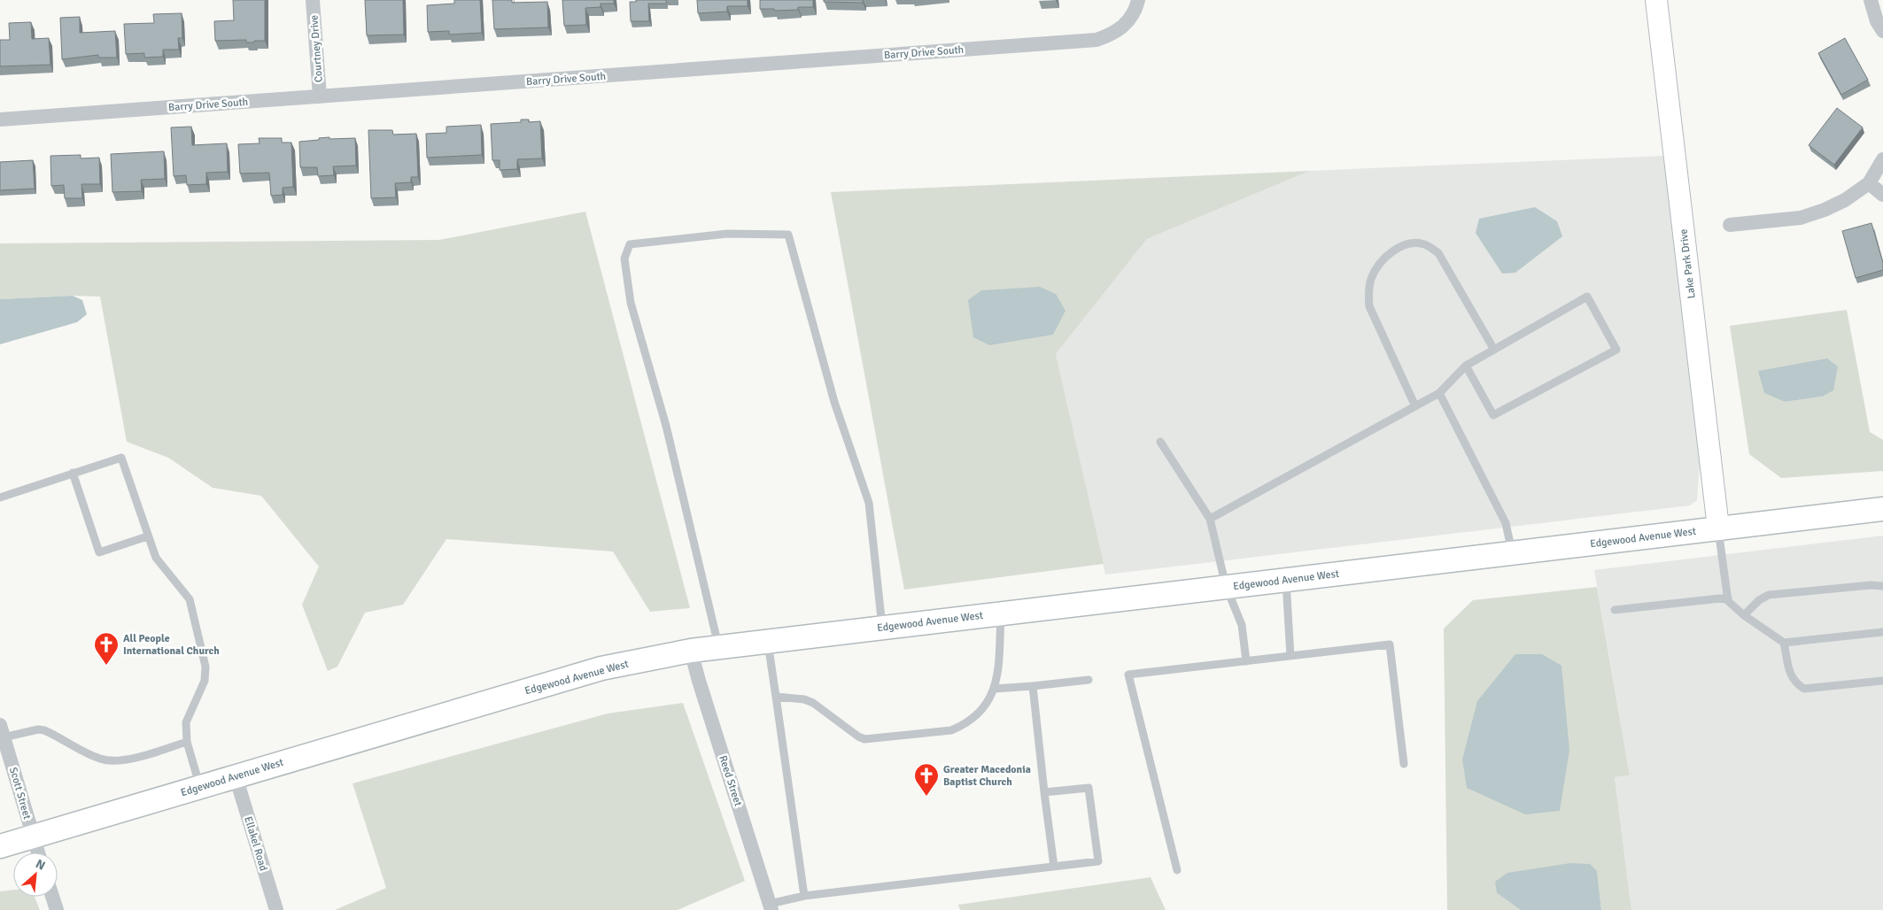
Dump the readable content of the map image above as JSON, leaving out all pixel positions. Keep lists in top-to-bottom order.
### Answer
{
  "streets": {
    "main road": ["Edgewood Avenue West"],
    "street": [
      "Courtney Drive",
      "Barry Drive South",
      "Lake Park Drive",
      "Reed Street",
      "Scott Street",
      "Ellakel Road"
    ]
  },
  "crossings": [
    ["Courtney Drive", "Barry Drive South"],
    ["Lake Park Drive", "Edgewood Avenue West"],
    ["Edgewood Avenue West", "Reed Street"],
    ["Edgewood Avenue West", "Scott Street"],
    ["Edgewood Avenue West", "Ellakel Road"]
  ],
  "places": {
    "church": ["All People International Church", "Greater Macedonia Baptist Church"]
  },
  "north": "top right"
}
